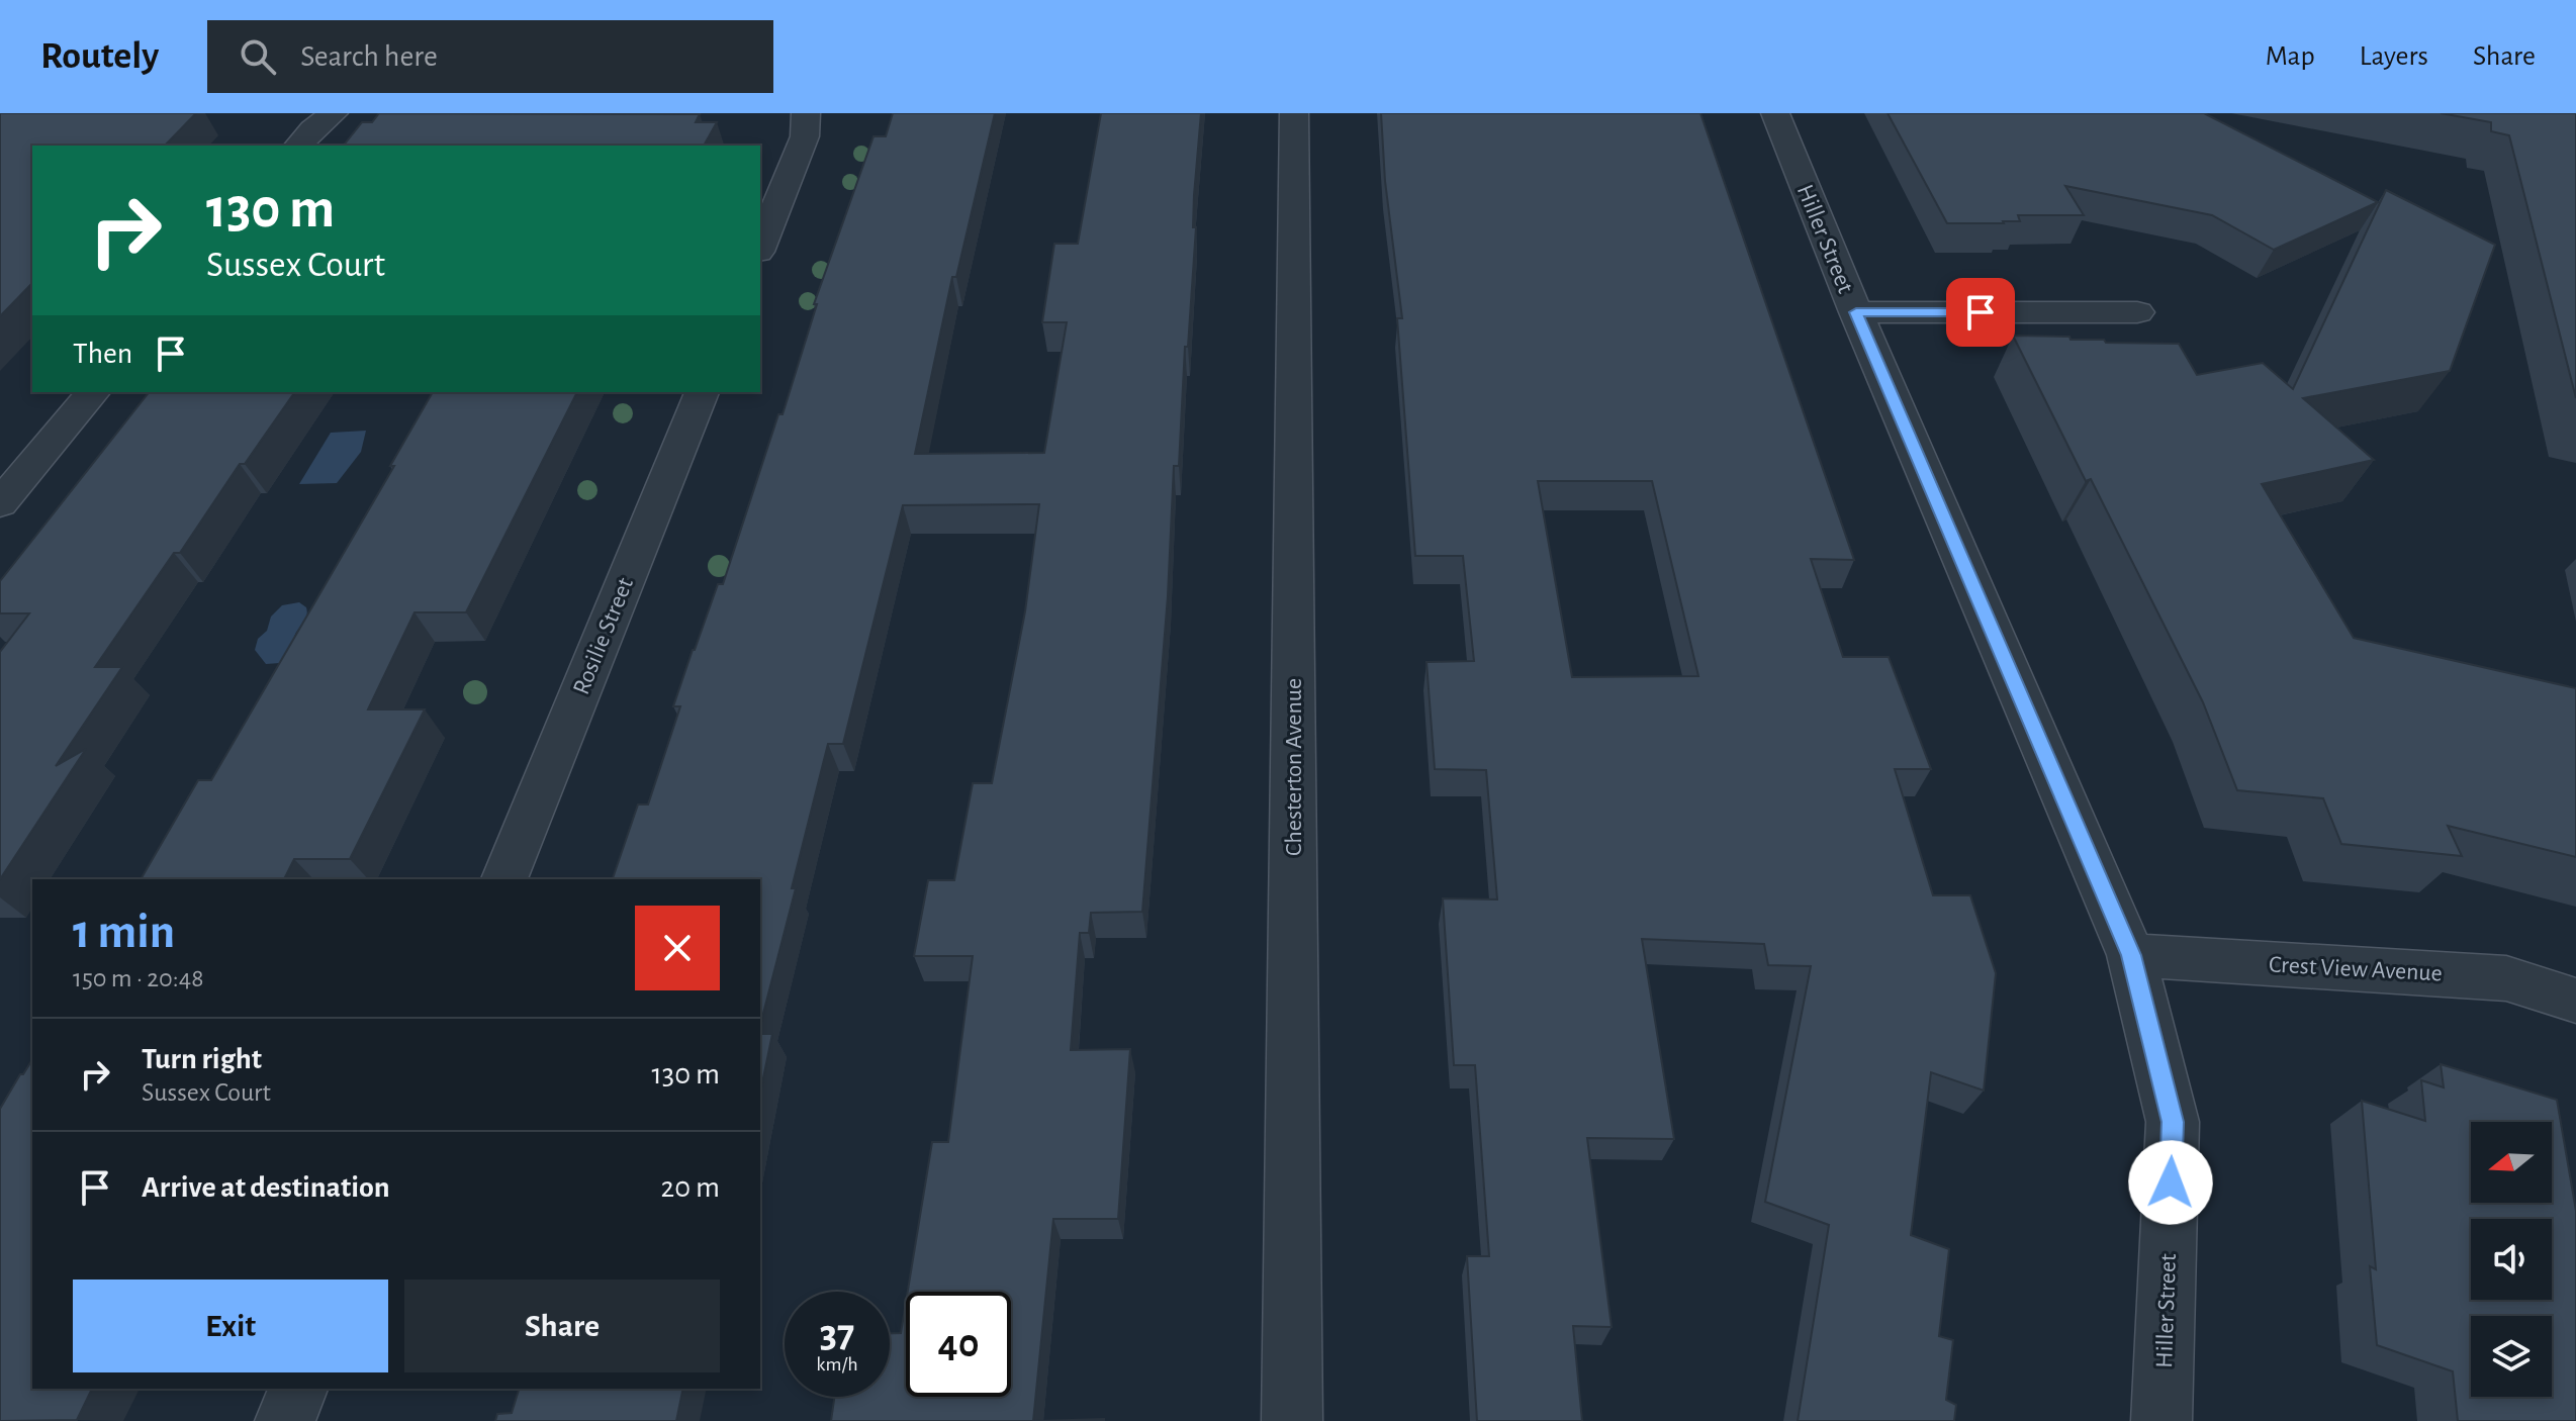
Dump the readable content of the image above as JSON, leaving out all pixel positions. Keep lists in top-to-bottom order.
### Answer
{
  "streets": {
    "street": [
      "Hiller Street",
      "Rosilie Street",
      "Chesterton Avenue",
      "Crest View Avenue"
    ]
  },
  "crossings": [
    ["Hiller Street", "Crest View Avenue"]
  ],
  "north": "left",
  "page": {
    "header": "Routely",
    "search": "Search here",
    "nav": ["Map", "Layers", "Share"],
    "turn": ["130 m", "Sussex Court"],
    "then": "Then",
    "heading": ["1 min", "150 m · 20:48"],
    "list": [
      {
        "name": "Turn right",
        "note": "Sussex Court",
        "value": "130 m"
      },
      {
        "name": "Arrive at destination",
        "value": "20 m"
      }
    ],
    "buttons": ["Exit", "Share"],
    "speed": "37 km/h",
    "limit": "40"
  }
}
